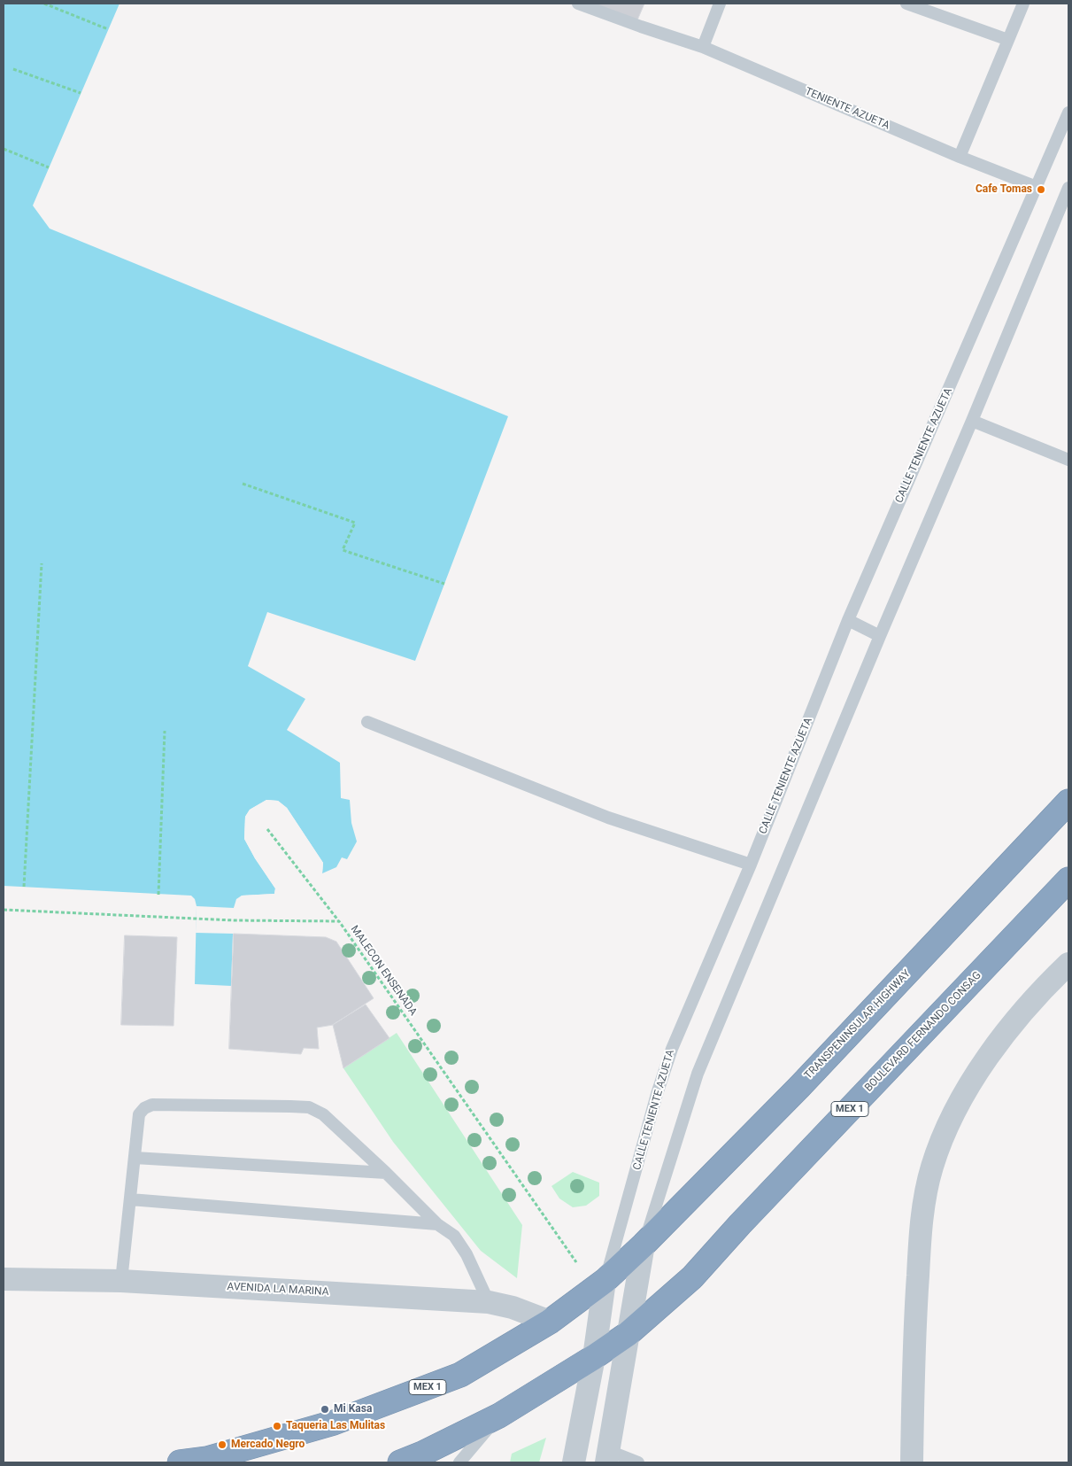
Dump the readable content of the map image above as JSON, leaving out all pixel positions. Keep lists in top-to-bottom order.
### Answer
{
  "streets": {
    "highway": ["TRANSPENINSULAR HIGHWAY", "BOULEVARD FERNANDO CONSAG", "MEX 1"],
    "street": ["CALLE TENIENTE AZUETA", "AVENIDA LA MARINA"],
    "lane": ["TENIENTE AZUETA"],
    "path": ["MALECON ENSENADA"]
  },
  "crossings": [
    ["TENIENTE AZUETA", "CALLE TENIENTE AZUETA"],
    ["CALLE TENIENTE AZUETA", "MEX 1"],
    ["TRANSPENINSULAR HIGHWAY", "MEX 1"],
    ["BOULEVARD FERNANDO CONSAG", "MEX 1"],
    ["MEX 1", "AVENIDA LA MARINA"]
  ],
  "places": [
    "Cafe Tomas",
    "Mi Kasa",
    "Taqueria Las Mulitas",
    "Mercado Negro"
  ]
}
